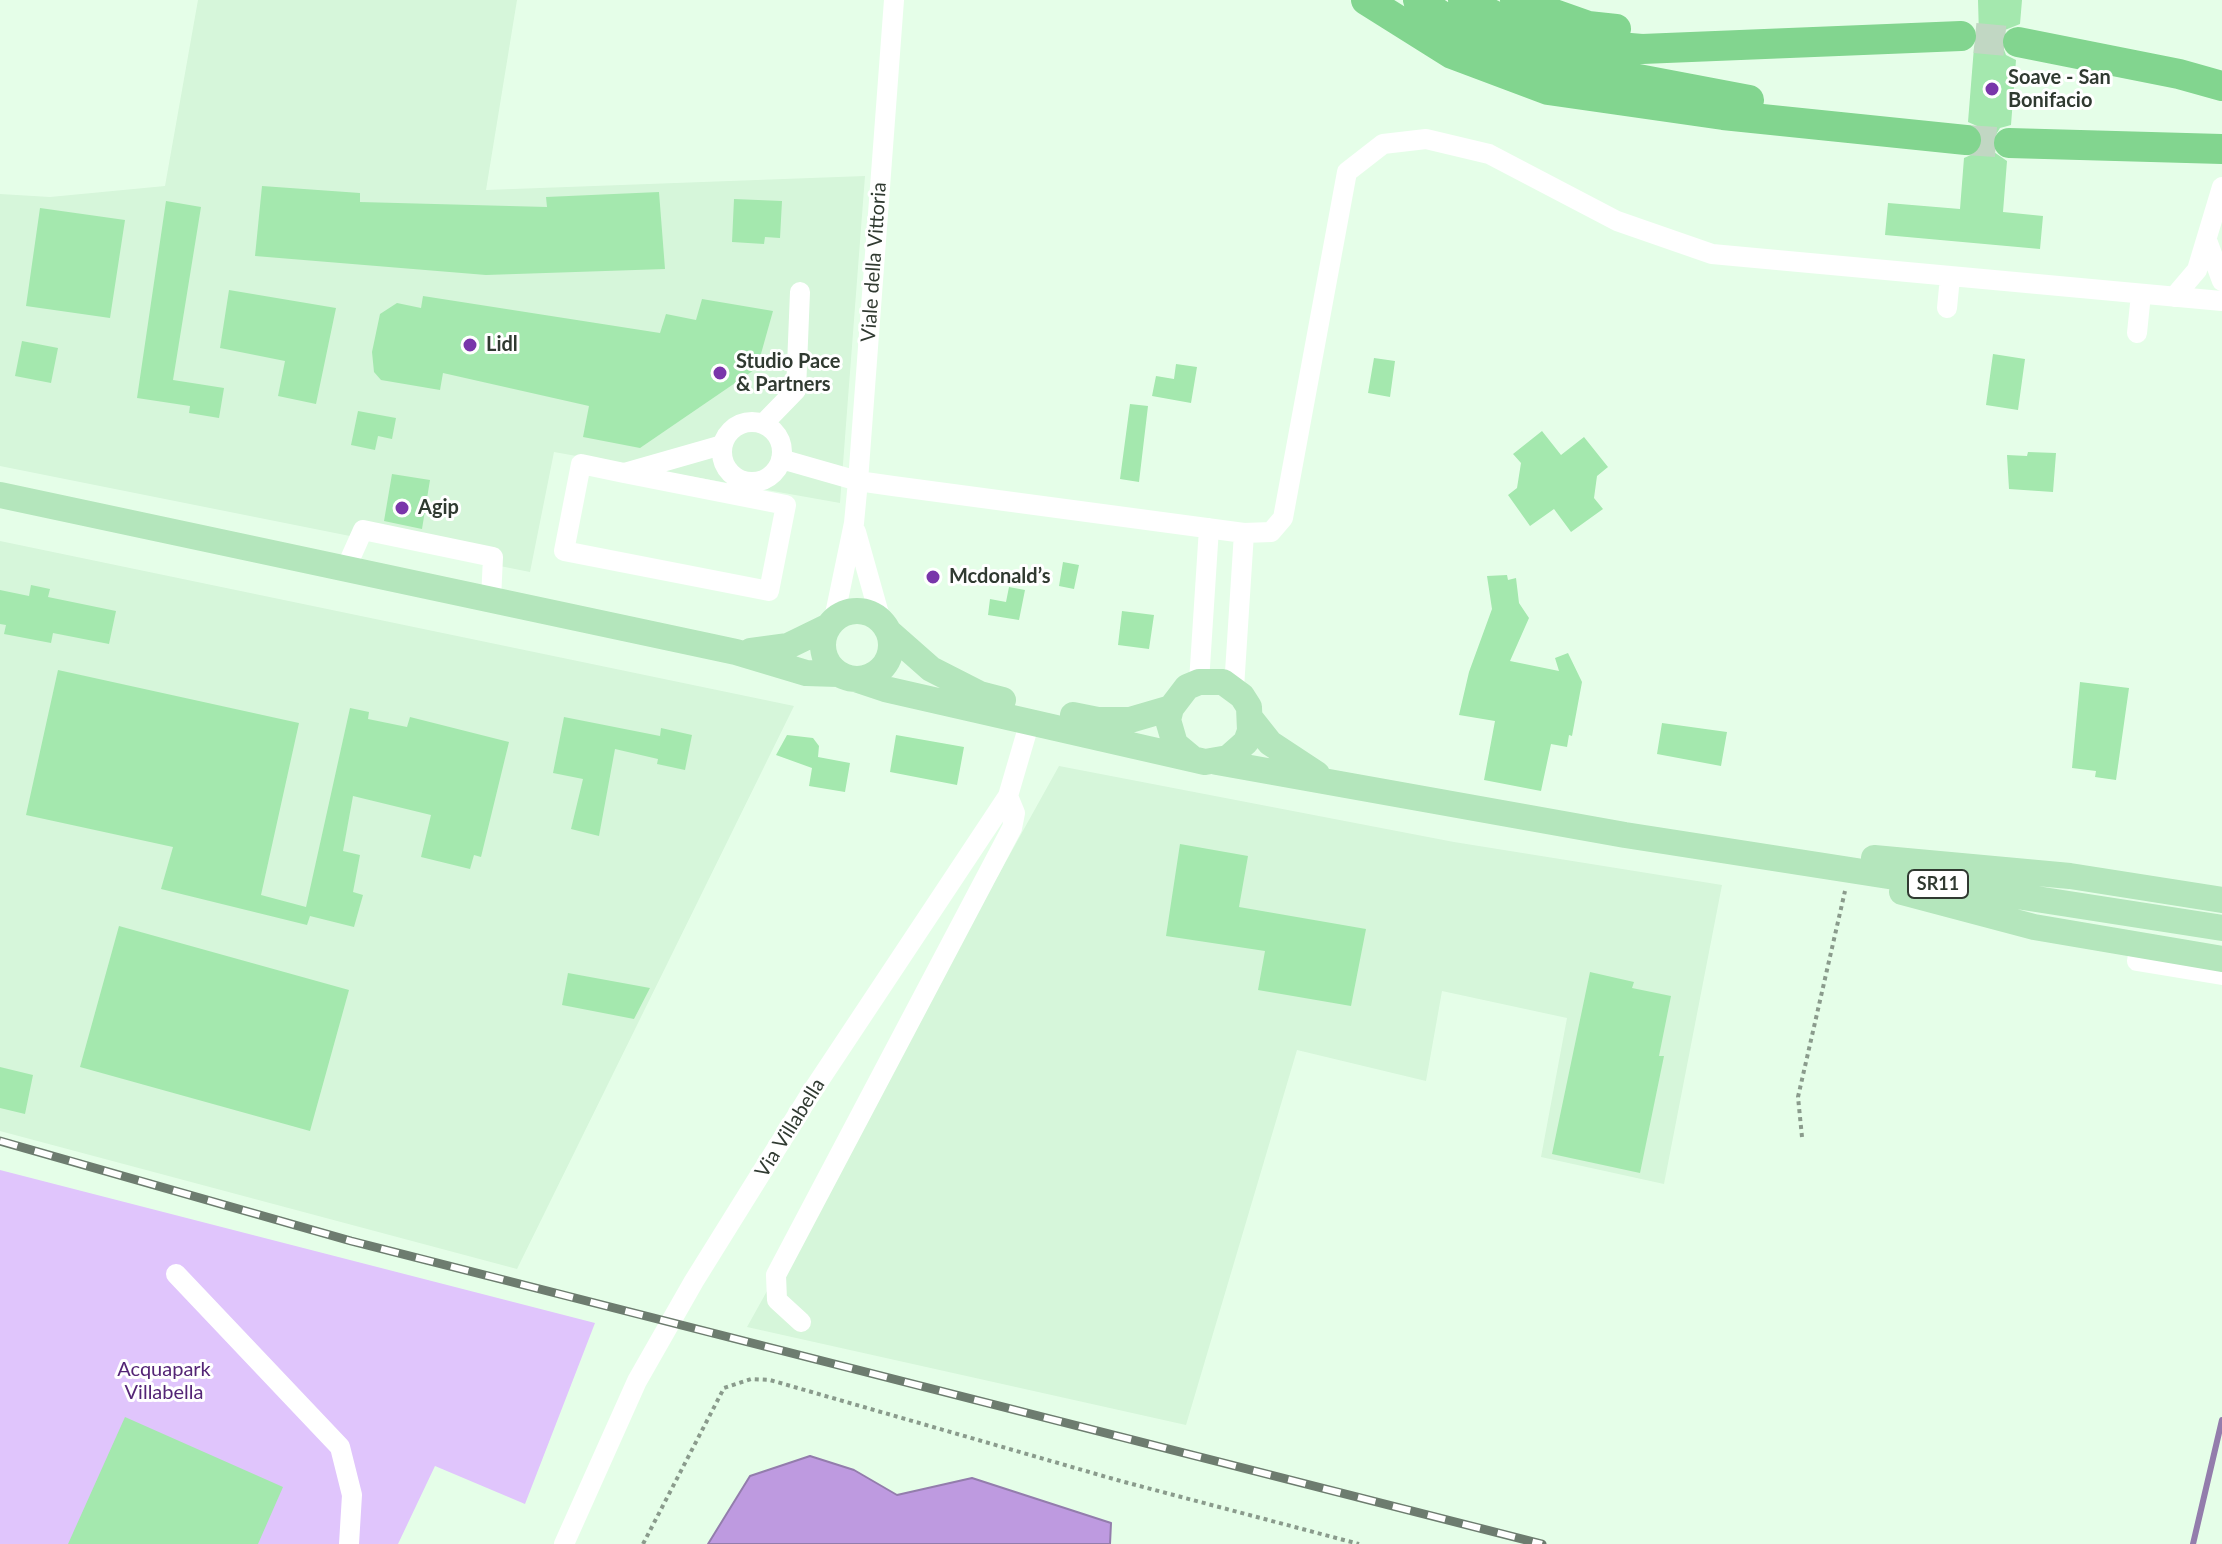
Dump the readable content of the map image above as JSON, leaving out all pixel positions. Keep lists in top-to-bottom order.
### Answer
{
  "streets": {
    "main road": ["SR11"],
    "street": ["Viale della Vittoria", "Via Villabella"]
  },
  "parks": ["Acquapark Villabella"],
  "places": [
    "Soave - San Bonifacio",
    "Lidl",
    "Studio Pace & Partners",
    "Agip",
    "Mcdonald’s"
  ]
}
